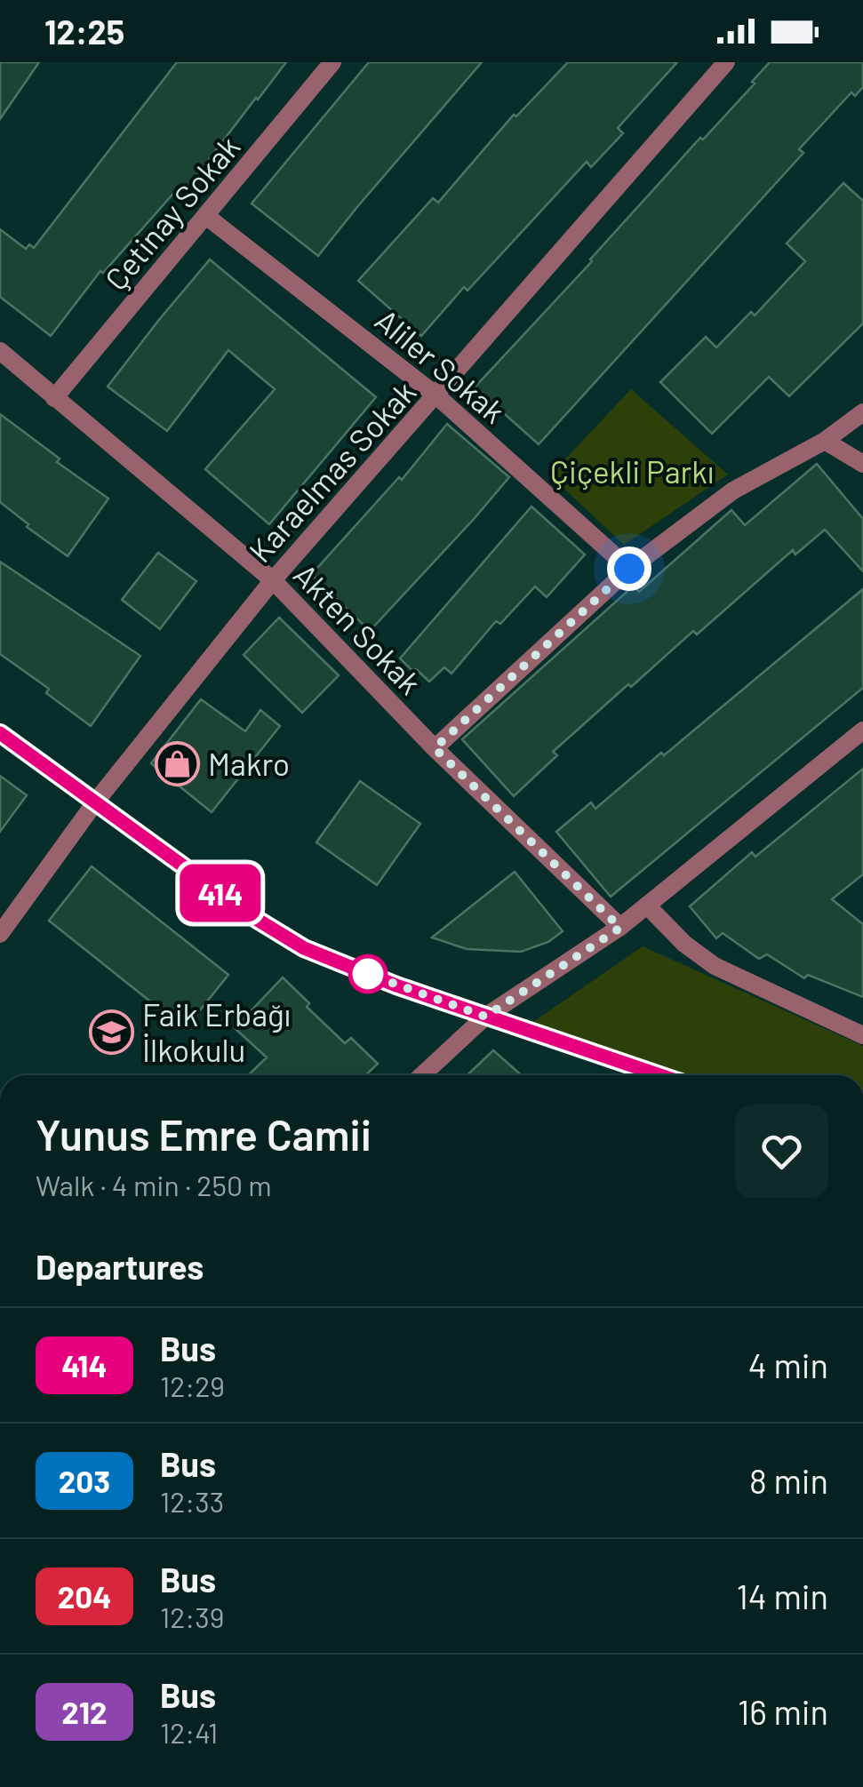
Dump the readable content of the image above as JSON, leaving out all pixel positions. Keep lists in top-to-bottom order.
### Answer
{
  "streets": {
    "street": [
      "Çetinay Sokak",
      "Aliler Sokak",
      "Karaelmas Sokak",
      "Akten Sokak"
    ]
  },
  "crossings": [
    ["Çetinay Sokak", "Aliler Sokak"],
    ["Çetinay Sokak", "Akten Sokak"],
    ["Aliler Sokak", "Karaelmas Sokak"],
    ["Karaelmas Sokak", "Akten Sokak"]
  ],
  "parks": ["Çiçekli Parkı"],
  "places": {
    "shop": ["Makro"],
    "school or university": ["Faik Erbağı İlkokulu"]
  },
  "lines": ["bus line 414"],
  "page": {
    "status": "12:25",
    "on_map": "414",
    "heading": [
      ["Yunus Emre Camii", "Walk · 4 min · 250 m"],
      "Departures"
    ],
    "list": [
      {
        "mark": "414",
        "name": "Bus",
        "note": "12:29",
        "value": "4 min"
      },
      {
        "mark": "203",
        "name": "Bus",
        "note": "12:33",
        "value": "8 min"
      },
      {
        "mark": "204",
        "name": "Bus",
        "note": "12:39",
        "value": "14 min"
      },
      {
        "mark": "212",
        "name": "Bus",
        "note": "12:41",
        "value": "16 min"
      }
    ]
  }
}
